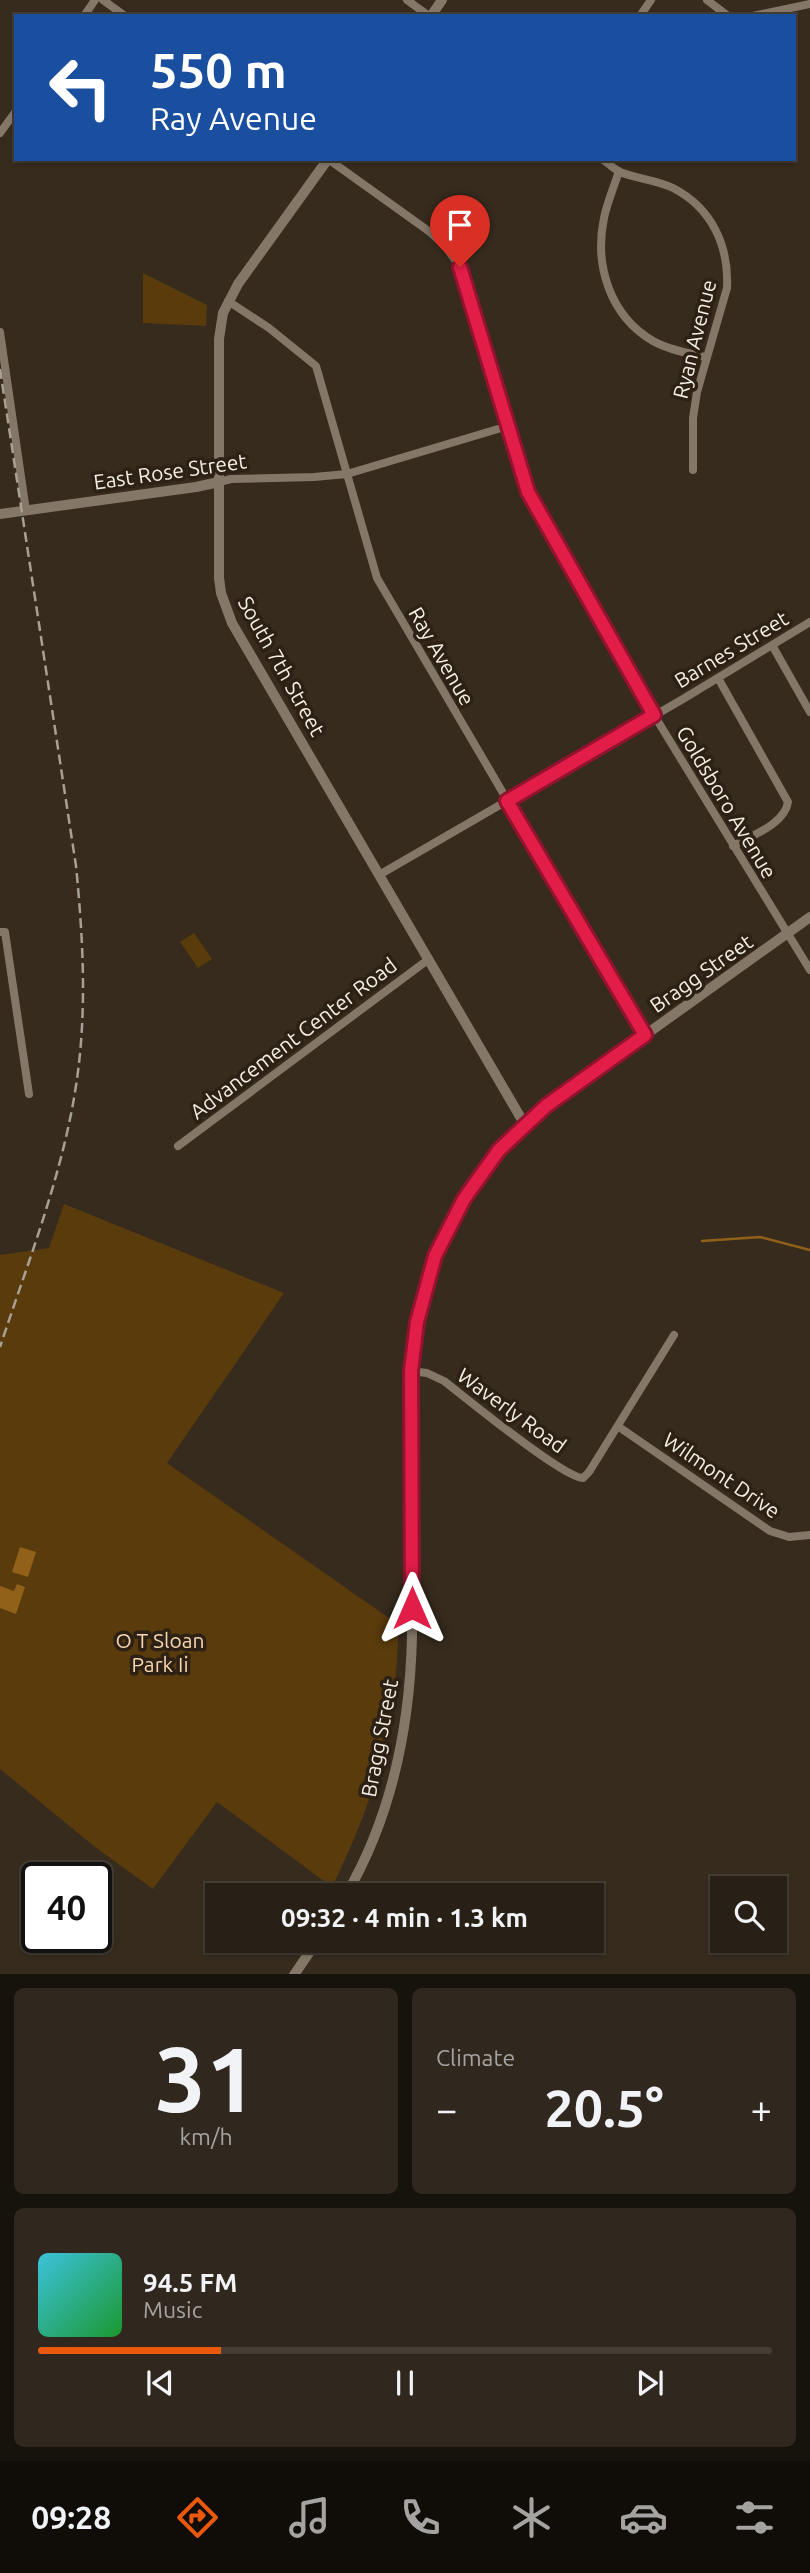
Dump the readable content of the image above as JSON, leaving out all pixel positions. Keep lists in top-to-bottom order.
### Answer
{
  "streets": {
    "street": [
      "Ryan Avenue",
      "East Rose Street",
      "Barnes Street",
      "Ray Avenue",
      "South 7th Street",
      "Goldsboro Avenue",
      "Bragg Street",
      "Advancement Center Road",
      "Waverly Road",
      "Wilmont Drive"
    ]
  },
  "crossings": [
    ["East Rose Street", "Ray Avenue"],
    ["East Rose Street", "South 7th Street"],
    ["East Rose Street", "Goldsboro Avenue"],
    ["Barnes Street", "Ray Avenue"],
    ["Barnes Street", "South 7th Street"],
    ["Barnes Street", "Goldsboro Avenue"],
    ["Ray Avenue", "South 7th Street"],
    ["Ray Avenue", "Bragg Street"],
    ["South 7th Street", "Bragg Street"],
    ["South 7th Street", "Advancement Center Road"],
    ["Goldsboro Avenue", "Bragg Street"],
    ["Bragg Street", "Waverly Road"],
    ["Waverly Road", "Wilmont Drive"]
  ],
  "parks": ["O T Sloan Park Ii"],
  "page": {
    "turn": ["550 m", "Ray Avenue"],
    "limit": "40",
    "trip": "09:32 · 4 min · 1.3 km",
    "tile": [
      ["31", "km/h"],
      "Climate"
    ],
    "heat": ["−", "20.5°", "+"],
    "song": ["94.5 FM", "Music"],
    "tabs": "09:28"
  }
}
